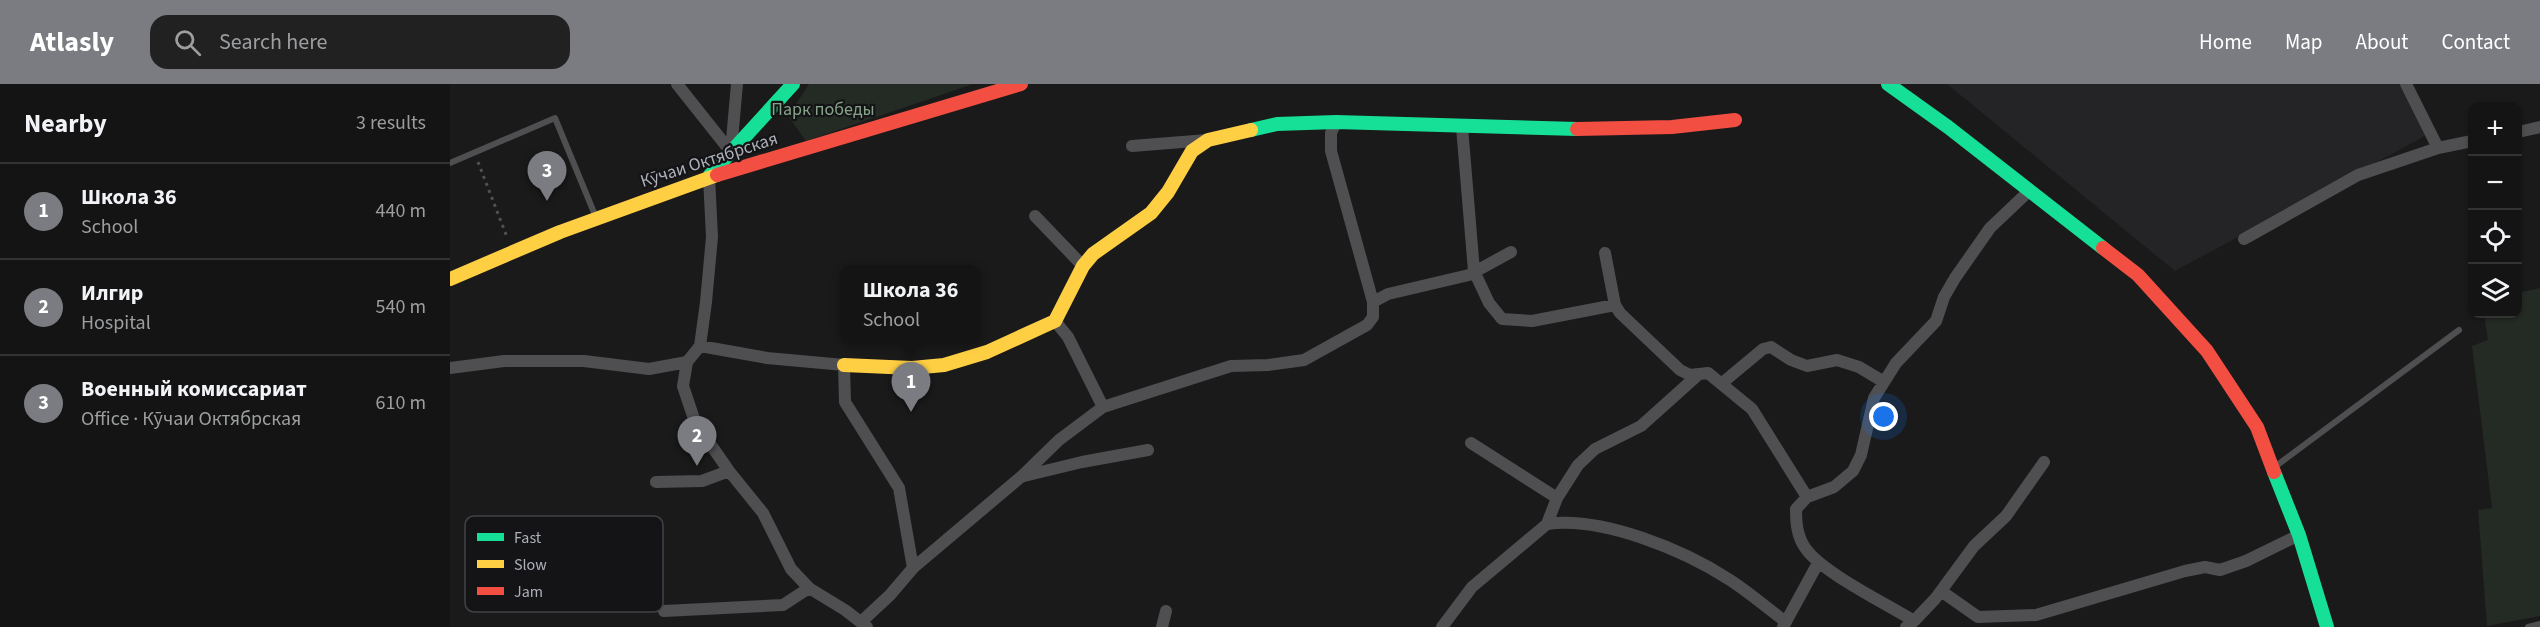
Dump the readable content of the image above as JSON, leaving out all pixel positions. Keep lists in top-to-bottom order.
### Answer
{
  "streets": {
    "main road": ["Кӯчаи Октябрская"]
  },
  "parks": ["Парк победы"],
  "legend": ["Fast", "Slow", "Jam"],
  "page": {
    "header": "Atlasly",
    "search": "Search here",
    "nav": [
      "Home",
      "Map",
      "About",
      "Contact"
    ],
    "heading": ["Nearby", "3 results"],
    "map_buttons": ["+", "−"],
    "pins": ["3", "1", "2"],
    "list": [
      {
        "mark": "1",
        "name": "Школа 36",
        "note": "School",
        "value": "440 m"
      },
      {
        "mark": "2",
        "name": "Илгир",
        "note": "Hospital",
        "value": "540 m"
      },
      {
        "mark": "3",
        "name": "Военный комиссариат",
        "note": "Office · Кӯчаи Октябрская",
        "value": "610 m"
      }
    ],
    "popup": ["Школа 36", "School"]
  }
}
